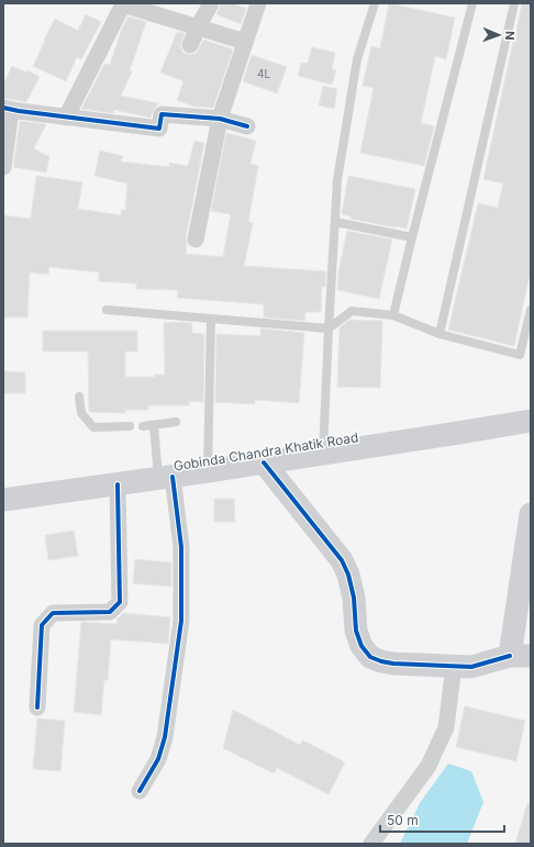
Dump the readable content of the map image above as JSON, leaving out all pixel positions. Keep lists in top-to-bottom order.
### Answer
{
  "streets": {
    "main road": ["Gobinda Chandra Khatik Road"]
  },
  "house_numbers": ["4L"],
  "scale_bar": "50 m",
  "north": "right"
}
